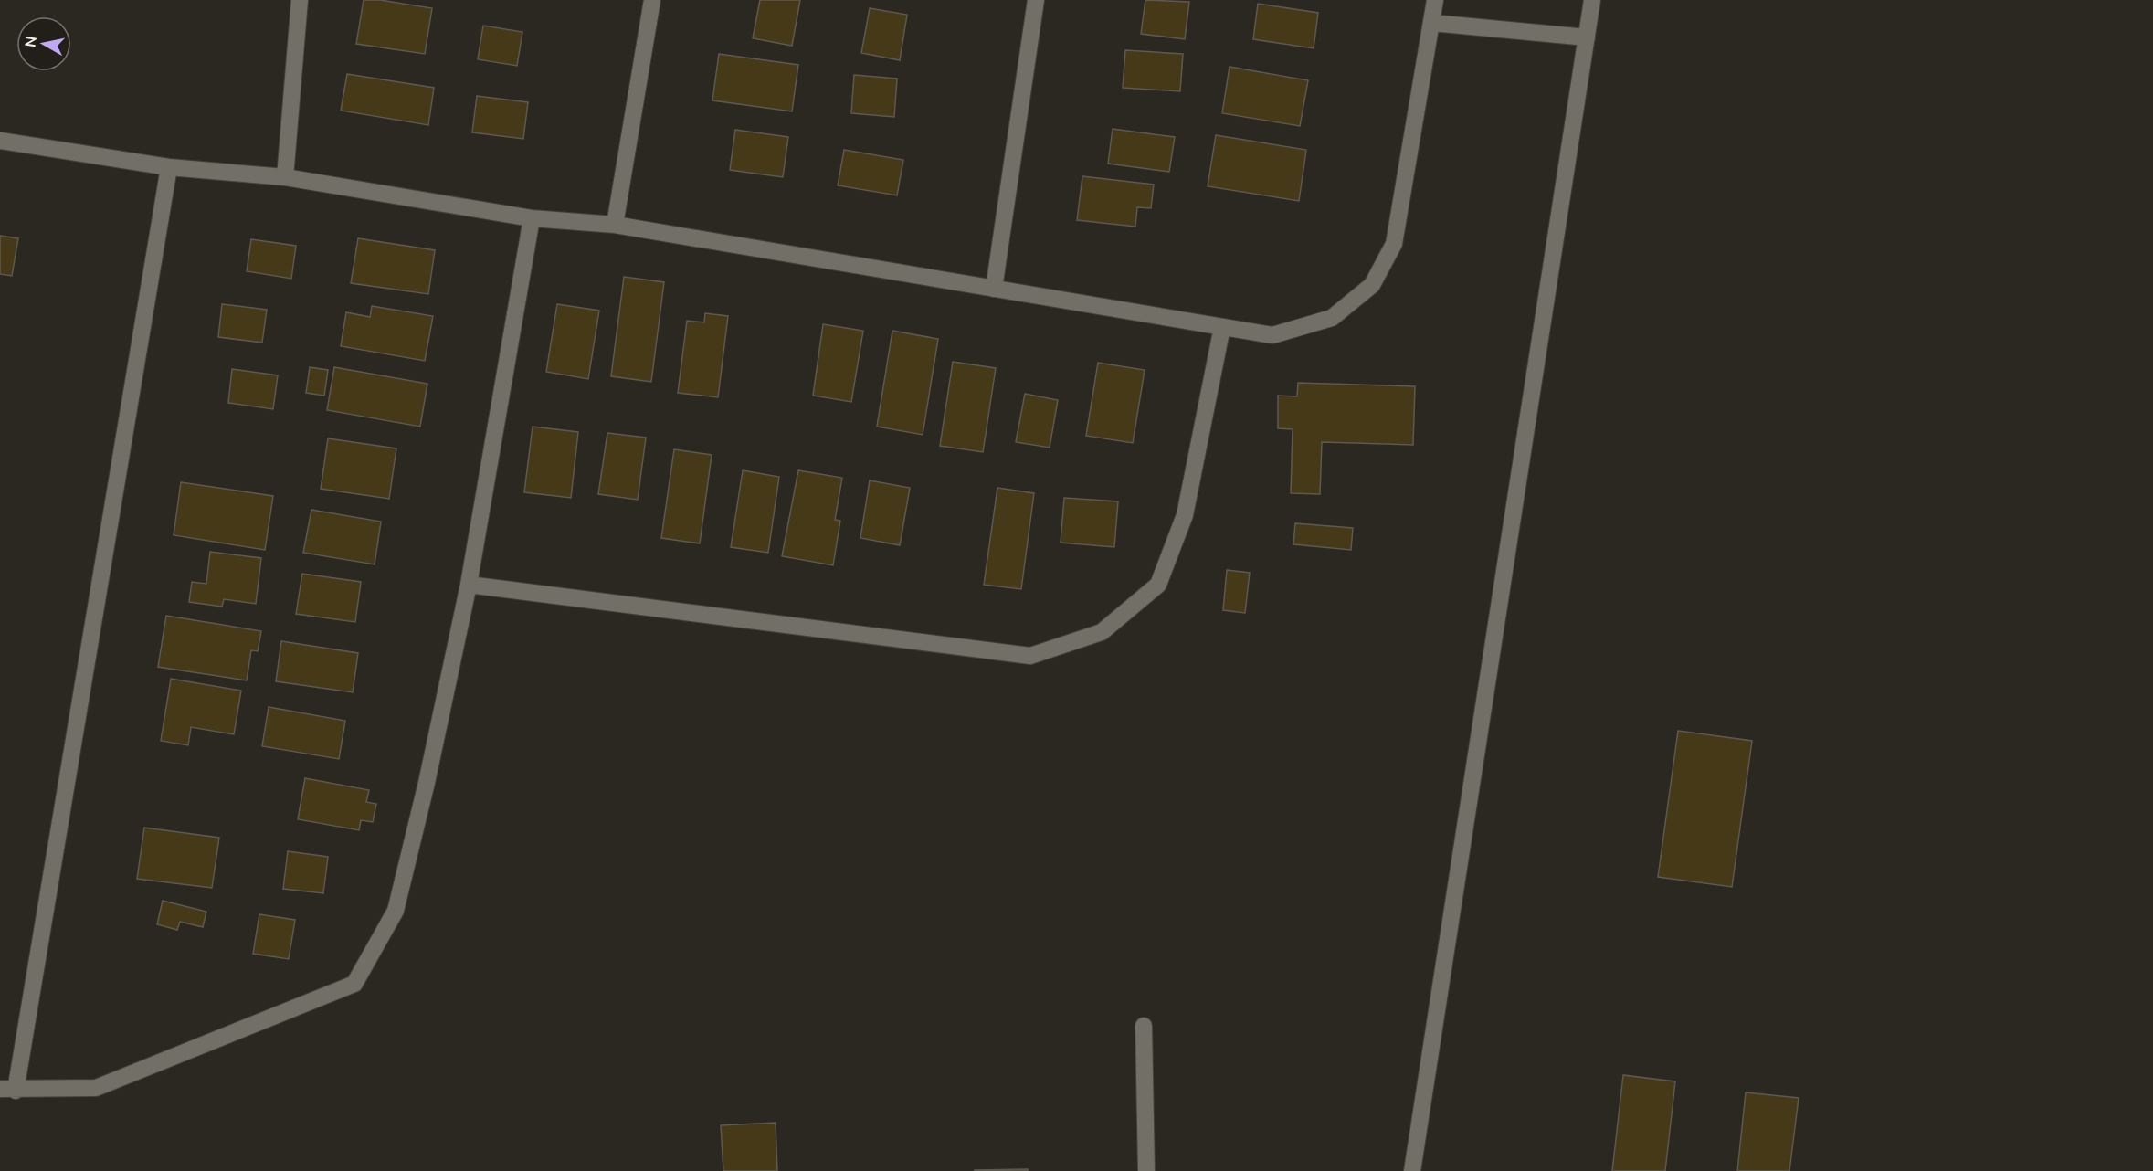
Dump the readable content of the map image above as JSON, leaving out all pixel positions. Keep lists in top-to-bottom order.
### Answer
{
  "north": "left"
}
